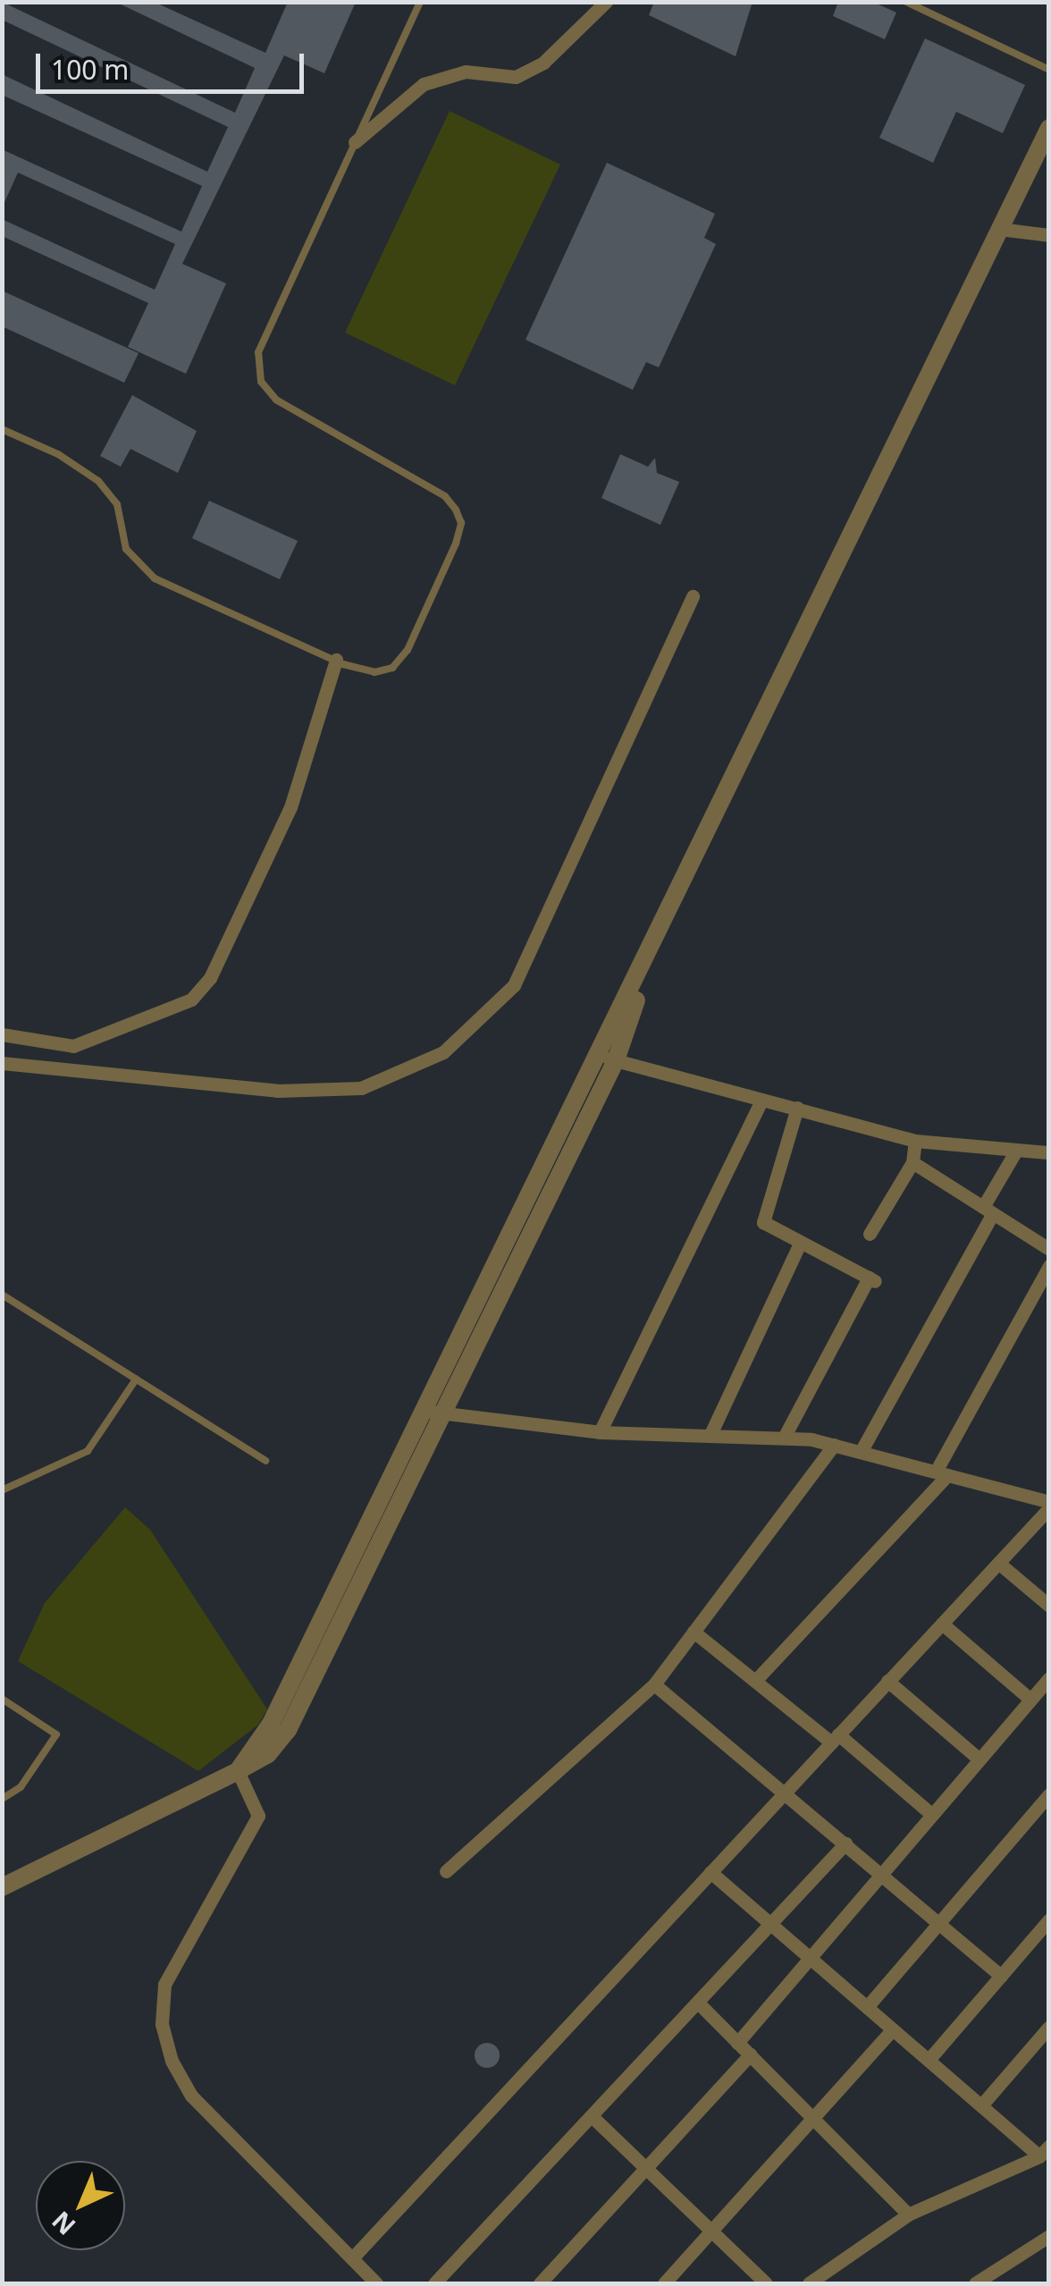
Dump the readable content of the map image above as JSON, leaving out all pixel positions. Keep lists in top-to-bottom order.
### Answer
{
  "scale_bar": "100 m",
  "north": "bottom left"
}
